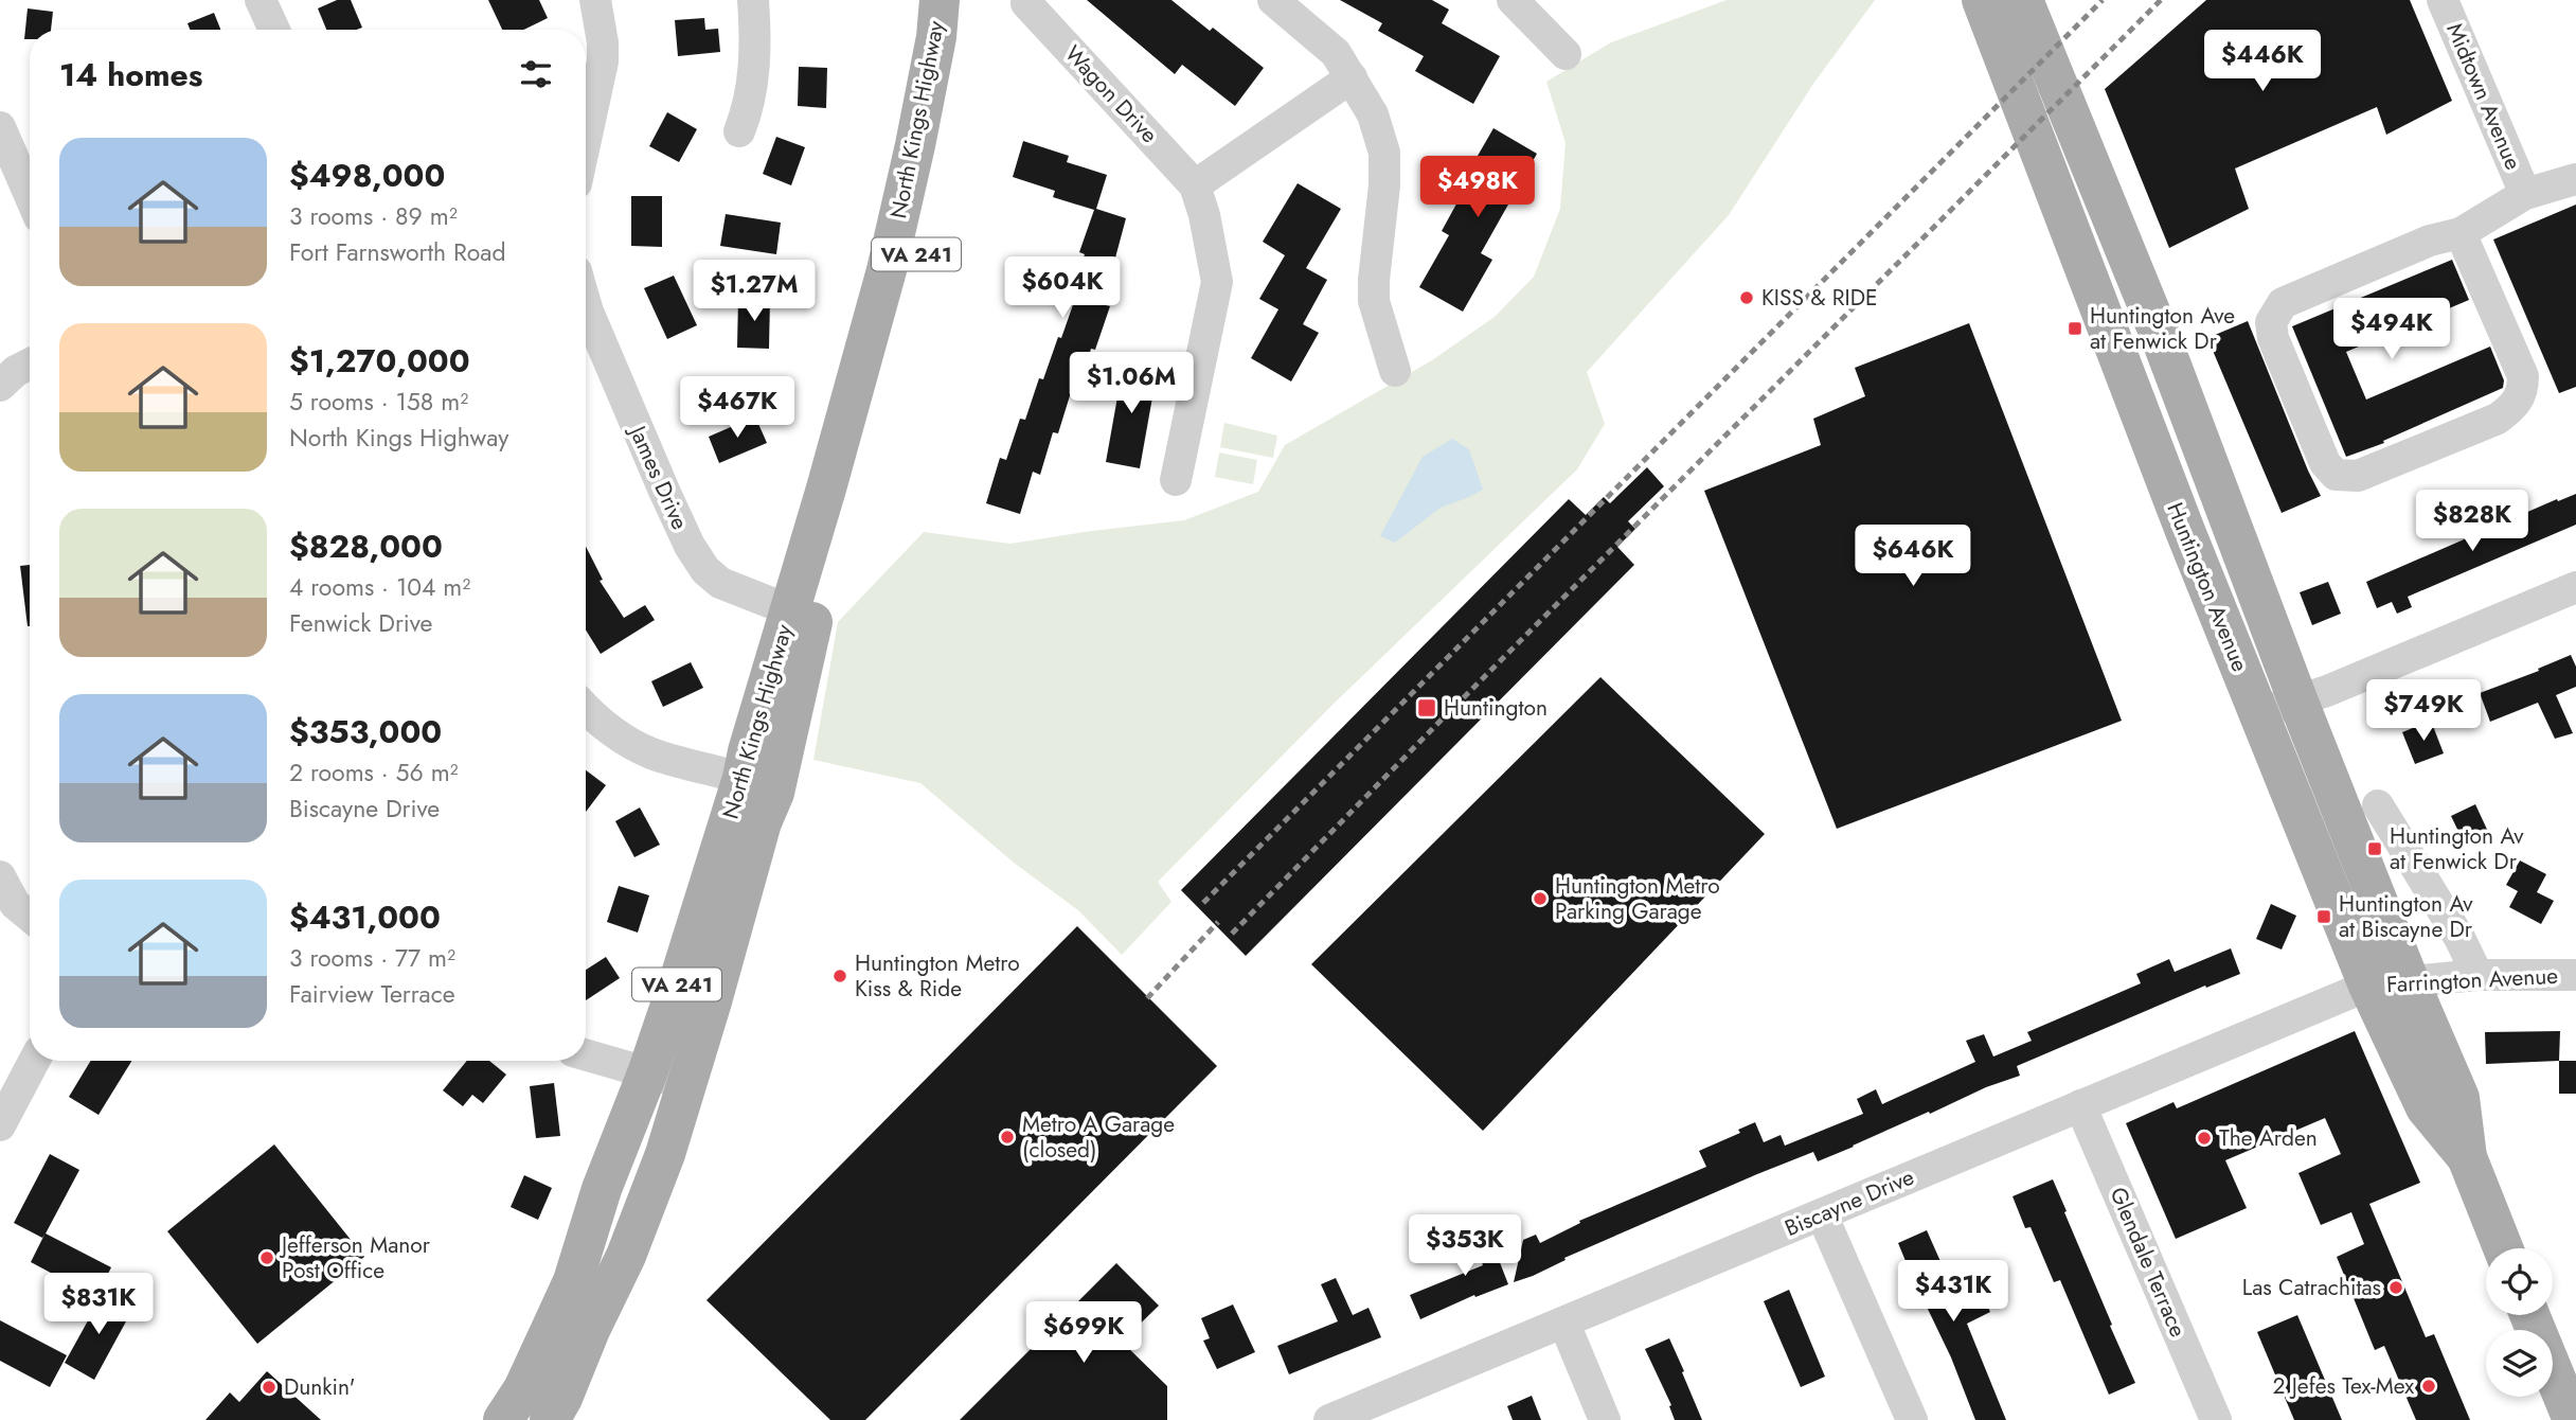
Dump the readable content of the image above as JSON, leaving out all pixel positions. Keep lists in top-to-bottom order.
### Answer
{
  "streets": {
    "main road": ["North Kings Highway", "VA 241", "Huntington Avenue"],
    "street": [
      "Wagon Drive",
      "Midtown Avenue",
      "James Drive",
      "Farrington Avenue",
      "Biscayne Drive",
      "Glendale Terrace"
    ]
  },
  "crossings": [
    ["North Kings Highway", "James Drive"],
    ["Huntington Avenue", "Farrington Avenue"],
    ["Huntington Avenue", "Biscayne Drive"],
    ["Farrington Avenue", "Biscayne Drive"],
    ["Biscayne Drive", "Glendale Terrace"]
  ],
  "places": {
    "other": [
      "KISS & RIDE",
      "Huntington Metro Parking Garage",
      "Huntington Metro Kiss & Ride",
      "Metro A Garage (closed)",
      "The Arden",
      "Jefferson Manor Post Office",
      "Las Catrachitas",
      "2 Jefes Tex-Mex",
      "Dunkin'"
    ],
    "transit": [
      "Huntington Ave at Fenwick Dr",
      "Huntington",
      "Huntington Av at Fenwick Dr",
      "Huntington Av at Biscayne Dr"
    ]
  },
  "page": {
    "price": [
      "$446K",
      "$498K",
      "$604K",
      "$1.27M",
      "$494K",
      "$1.06M",
      "$467K",
      "$828K",
      "$646K",
      "$749K",
      "$353K",
      "$431K",
      "$831K",
      "$699K"
    ],
    "heading": "14 homes",
    "list": [
      {
        "name": "$498,000",
        "note": "3 rooms · 89 m² · Fort Farnsworth Road"
      },
      {
        "name": "$1,270,000",
        "note": "5 rooms · 158 m² · North Kings Highway"
      },
      {
        "name": "$828,000",
        "note": "4 rooms · 104 m² · Fenwick Drive"
      },
      {
        "name": "$353,000",
        "note": "2 rooms · 56 m² · Biscayne Drive"
      },
      {
        "name": "$431,000",
        "note": "3 rooms · 77 m² · Fairview Terrace"
      }
    ]
  }
}
